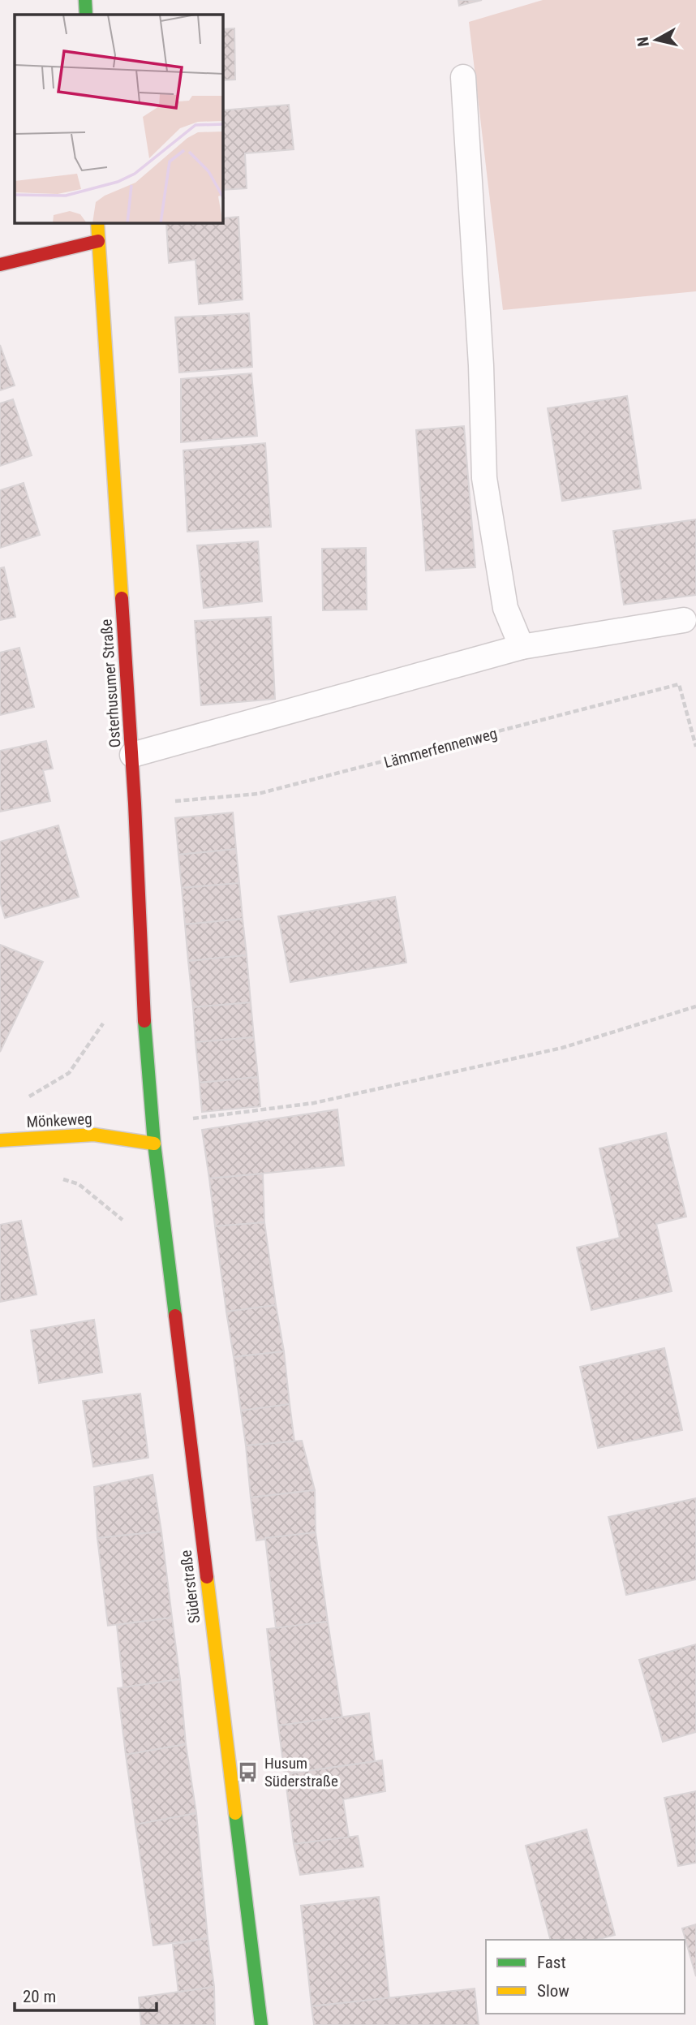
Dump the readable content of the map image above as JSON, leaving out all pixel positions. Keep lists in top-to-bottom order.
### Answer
{
  "streets": {
    "main road": ["Osterhusumer Straße", "Mönkeweg", "Süderstraße"],
    "path": ["Lämmerfennenweg"]
  },
  "crossings": [
    ["Osterhusumer Straße", "Lämmerfennenweg"],
    ["Osterhusumer Straße", "Mönkeweg"],
    ["Osterhusumer Straße", "Süderstraße"],
    ["Mönkeweg", "Süderstraße"]
  ],
  "places": {
    "bus stop": ["Husum Süderstraße"]
  },
  "legend": ["Fast", "Slow"],
  "scale_bar": "20 m",
  "north": "left"
}
